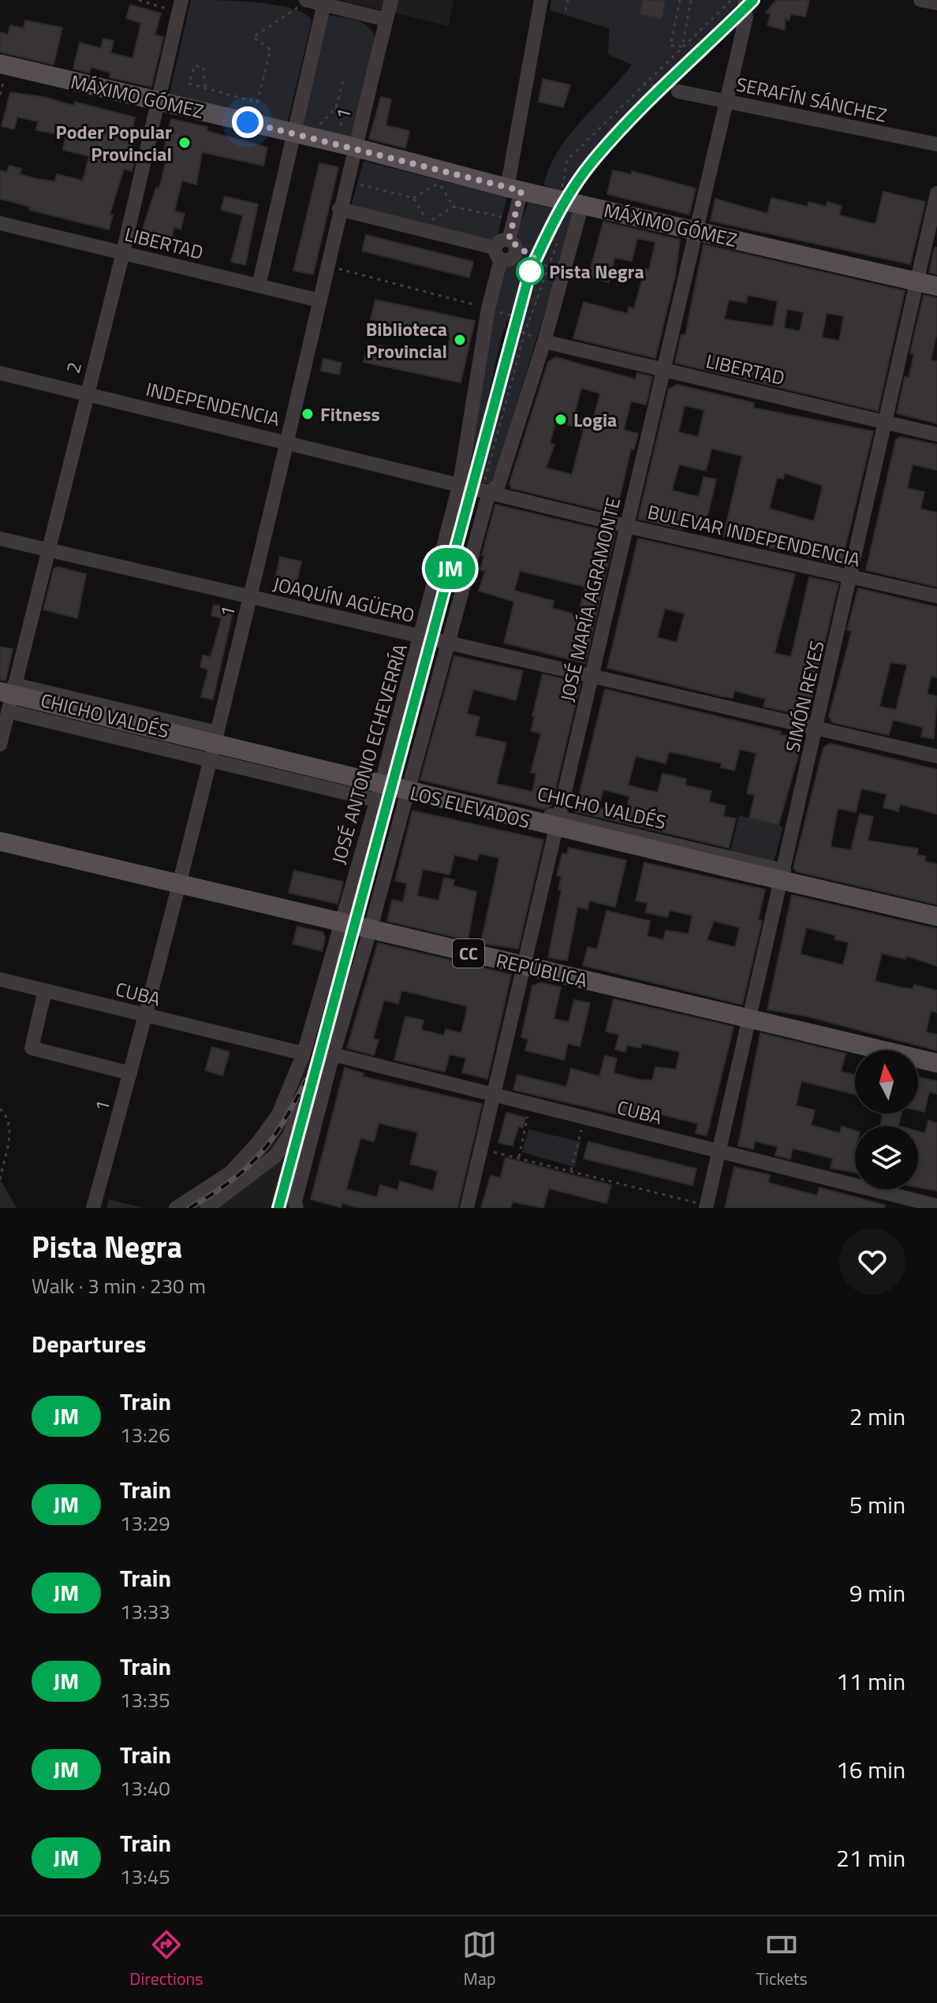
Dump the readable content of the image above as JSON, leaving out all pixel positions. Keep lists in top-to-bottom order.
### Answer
{
  "streets": {
    "main road": [
      "MÁXIMO GÓMEZ",
      "LOS ELEVADOS",
      "CC",
      "REPÚBLICA"
    ],
    "street": [
      "SERAFÍN SÁNCHEZ",
      "1",
      "LIBERTAD",
      "2",
      "INDEPENDENCIA",
      "BULEVAR INDEPENDENCIA",
      "JOAQUÍN AGÜERO",
      "JOSÉ MARÍA AGRAMONTE",
      "SIMÓN REYES",
      "CHICHO VALDÉS",
      "JOSÉ ANTONIO ECHEVERRÍA",
      "CUBA"
    ]
  },
  "crossings": [
    ["MÁXIMO GÓMEZ", "1"],
    ["MÁXIMO GÓMEZ", "2"],
    ["MÁXIMO GÓMEZ", "JOSÉ MARÍA AGRAMONTE"],
    ["MÁXIMO GÓMEZ", "SIMÓN REYES"],
    ["SERAFÍN SÁNCHEZ", "JOSÉ MARÍA AGRAMONTE"],
    ["1", "LIBERTAD"],
    ["1", "INDEPENDENCIA"],
    ["1", "JOAQUÍN AGÜERO"],
    ["1", "CHICHO VALDÉS"],
    ["1", "REPÚBLICA"],
    ["1", "CUBA"],
    ["LIBERTAD", "2"],
    ["LIBERTAD", "JOSÉ MARÍA AGRAMONTE"],
    ["LIBERTAD", "SIMÓN REYES"],
    ["2", "INDEPENDENCIA"],
    ["2", "JOAQUÍN AGÜERO"],
    ["2", "CHICHO VALDÉS"],
    ["2", "LOS ELEVADOS"],
    ["INDEPENDENCIA", "BULEVAR INDEPENDENCIA"],
    ["INDEPENDENCIA", "JOSÉ ANTONIO ECHEVERRÍA"],
    ["BULEVAR INDEPENDENCIA", "JOSÉ MARÍA AGRAMONTE"],
    ["BULEVAR INDEPENDENCIA", "SIMÓN REYES"],
    ["JOAQUÍN AGÜERO", "JOSÉ MARÍA AGRAMONTE"],
    ["JOAQUÍN AGÜERO", "SIMÓN REYES"],
    ["JOAQUÍN AGÜERO", "JOSÉ ANTONIO ECHEVERRÍA"],
    ["JOSÉ MARÍA AGRAMONTE", "CHICHO VALDÉS"],
    ["JOSÉ MARÍA AGRAMONTE", "REPÚBLICA"],
    ["JOSÉ MARÍA AGRAMONTE", "CUBA"],
    ["SIMÓN REYES", "CHICHO VALDÉS"],
    ["SIMÓN REYES", "LOS ELEVADOS"],
    ["SIMÓN REYES", "REPÚBLICA"],
    ["SIMÓN REYES", "CUBA"],
    ["CHICHO VALDÉS", "JOSÉ ANTONIO ECHEVERRÍA"],
    ["CHICHO VALDÉS", "LOS ELEVADOS"],
    ["JOSÉ ANTONIO ECHEVERRÍA", "REPÚBLICA"],
    ["JOSÉ ANTONIO ECHEVERRÍA", "CUBA"]
  ],
  "places": [
    "Poder Popular Provincial",
    "Pista Negra",
    "Biblioteca Provincial",
    "Fitness",
    "Logia"
  ],
  "north": "top",
  "page": {
    "on_map": "JM",
    "heading": [
      ["Pista Negra", "Walk · 3 min · 230 m"],
      "Departures"
    ],
    "list": [
      {
        "mark": "JM",
        "name": "Train",
        "note": "13:26",
        "value": "2 min"
      },
      {
        "mark": "JM",
        "name": "Train",
        "note": "13:29",
        "value": "5 min"
      },
      {
        "mark": "JM",
        "name": "Train",
        "note": "13:33",
        "value": "9 min"
      },
      {
        "mark": "JM",
        "name": "Train",
        "note": "13:35",
        "value": "11 min"
      },
      {
        "mark": "JM",
        "name": "Train",
        "note": "13:40",
        "value": "16 min"
      },
      {
        "mark": "JM",
        "name": "Train",
        "note": "13:45",
        "value": "21 min"
      }
    ],
    "tabs": ["Directions", "Map", "Tickets"]
  }
}
